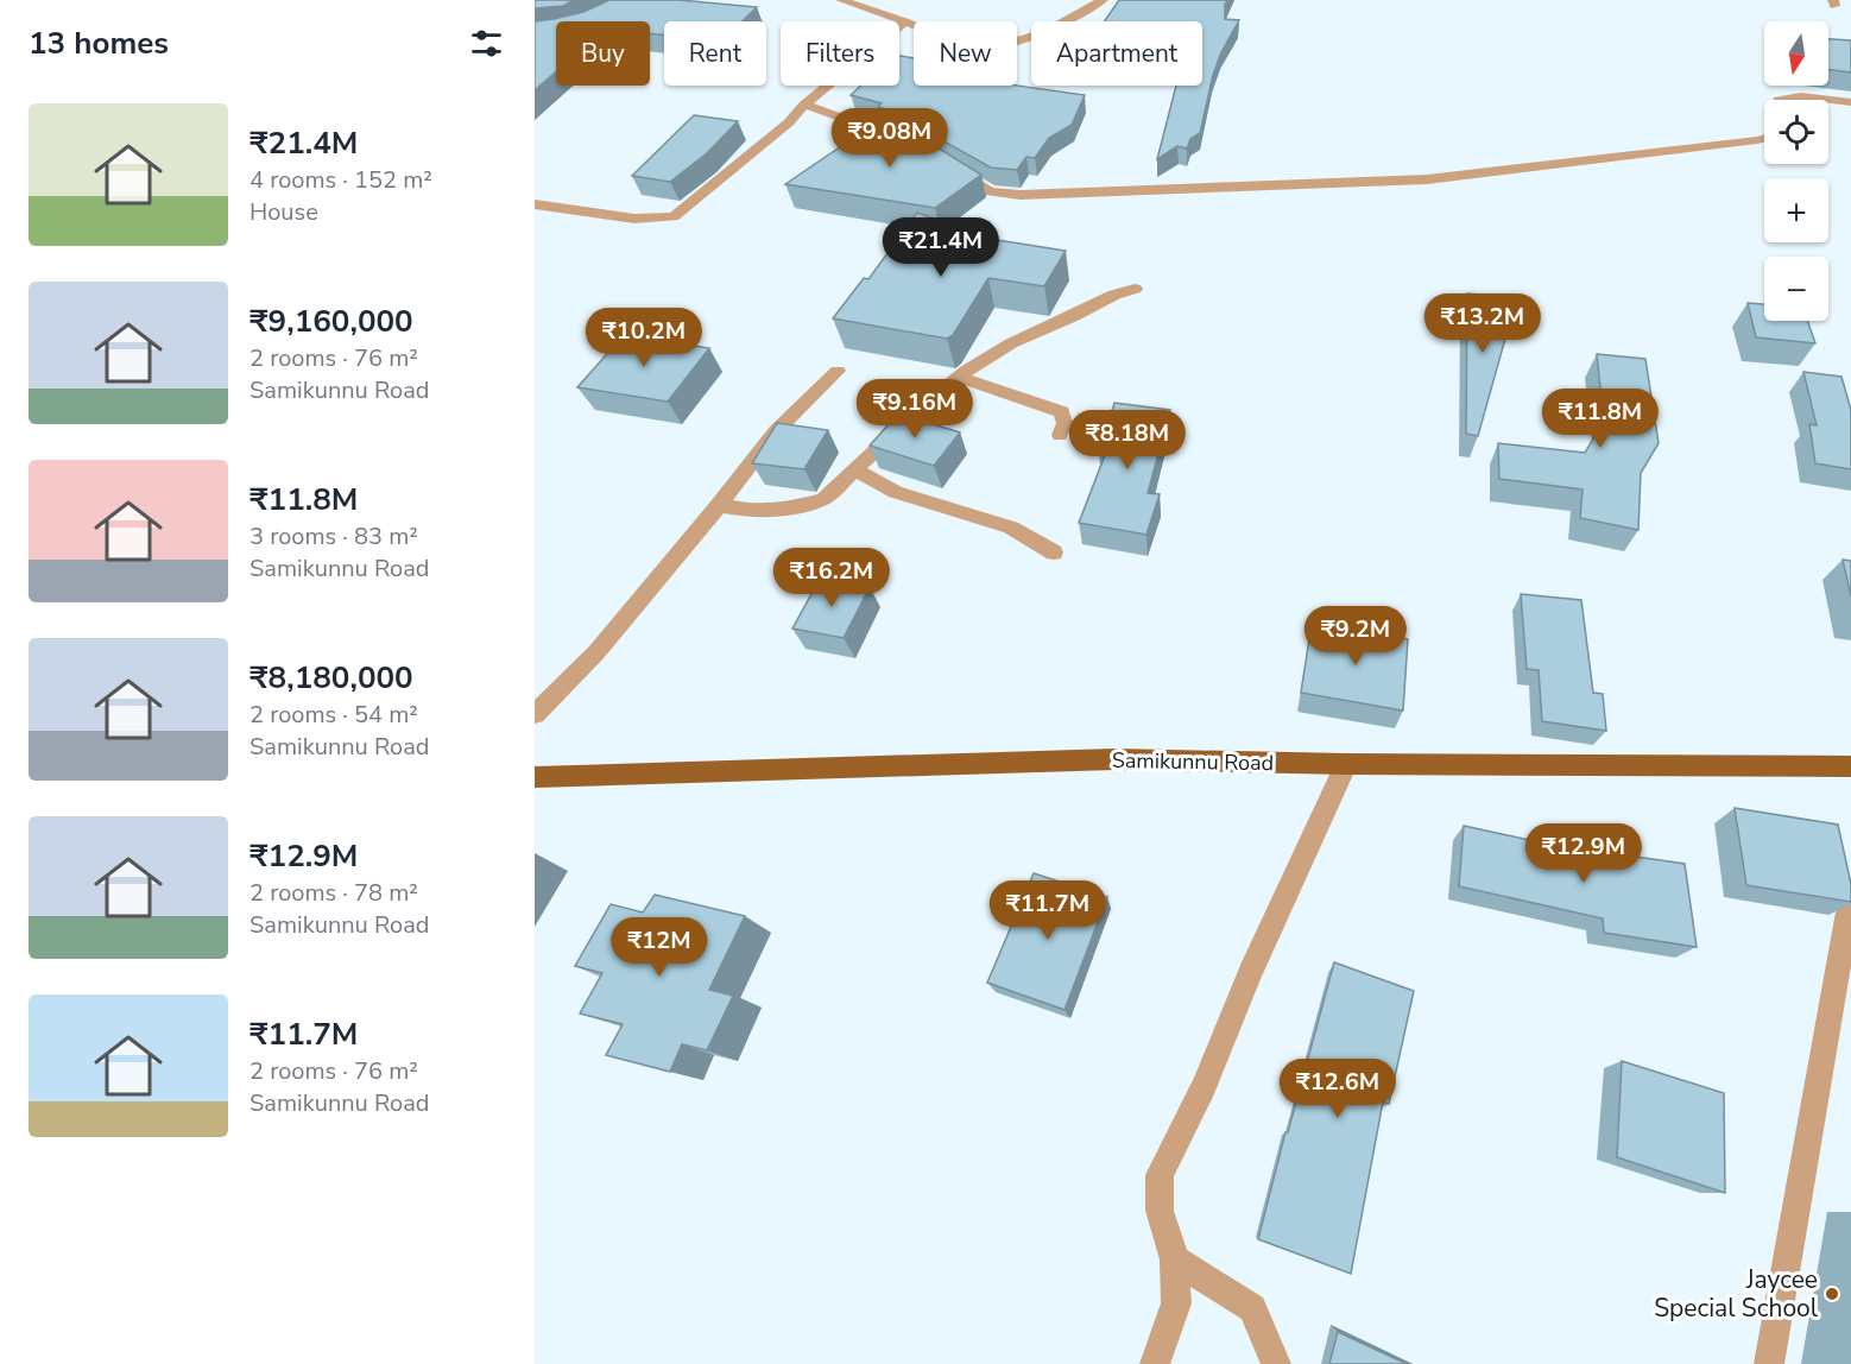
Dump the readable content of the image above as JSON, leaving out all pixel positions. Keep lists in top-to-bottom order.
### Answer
{
  "streets": {
    "main road": ["Samikunnu Road"]
  },
  "places": ["Jaycee Special School"],
  "north": "bottom",
  "page": {
    "heading": "13 homes",
    "map_buttons": ["+", "−"],
    "chip": [
      "Buy",
      "Rent",
      "Filters",
      "New",
      "Apartment"
    ],
    "list": [
      {
        "name": "₹21.4M",
        "note": "4 rooms · 152 m² · House"
      },
      {
        "name": "₹9,160,000",
        "note": "2 rooms · 76 m² · Samikunnu Road"
      },
      {
        "name": "₹11.8M",
        "note": "3 rooms · 83 m² · Samikunnu Road"
      },
      {
        "name": "₹8,180,000",
        "note": "2 rooms · 54 m² · Samikunnu Road"
      },
      {
        "name": "₹12.9M",
        "note": "2 rooms · 78 m² · Samikunnu Road"
      },
      {
        "name": "₹11.7M",
        "note": "2 rooms · 76 m² · Samikunnu Road"
      }
    ],
    "price": [
      "₹9.08M",
      "₹21.4M",
      "₹13.2M",
      "₹10.2M",
      "₹9.16M",
      "₹11.8M",
      "₹8.18M",
      "₹16.2M",
      "₹9.2M",
      "₹12.9M",
      "₹11.7M",
      "₹12M",
      "₹12.6M"
    ]
  }
}
